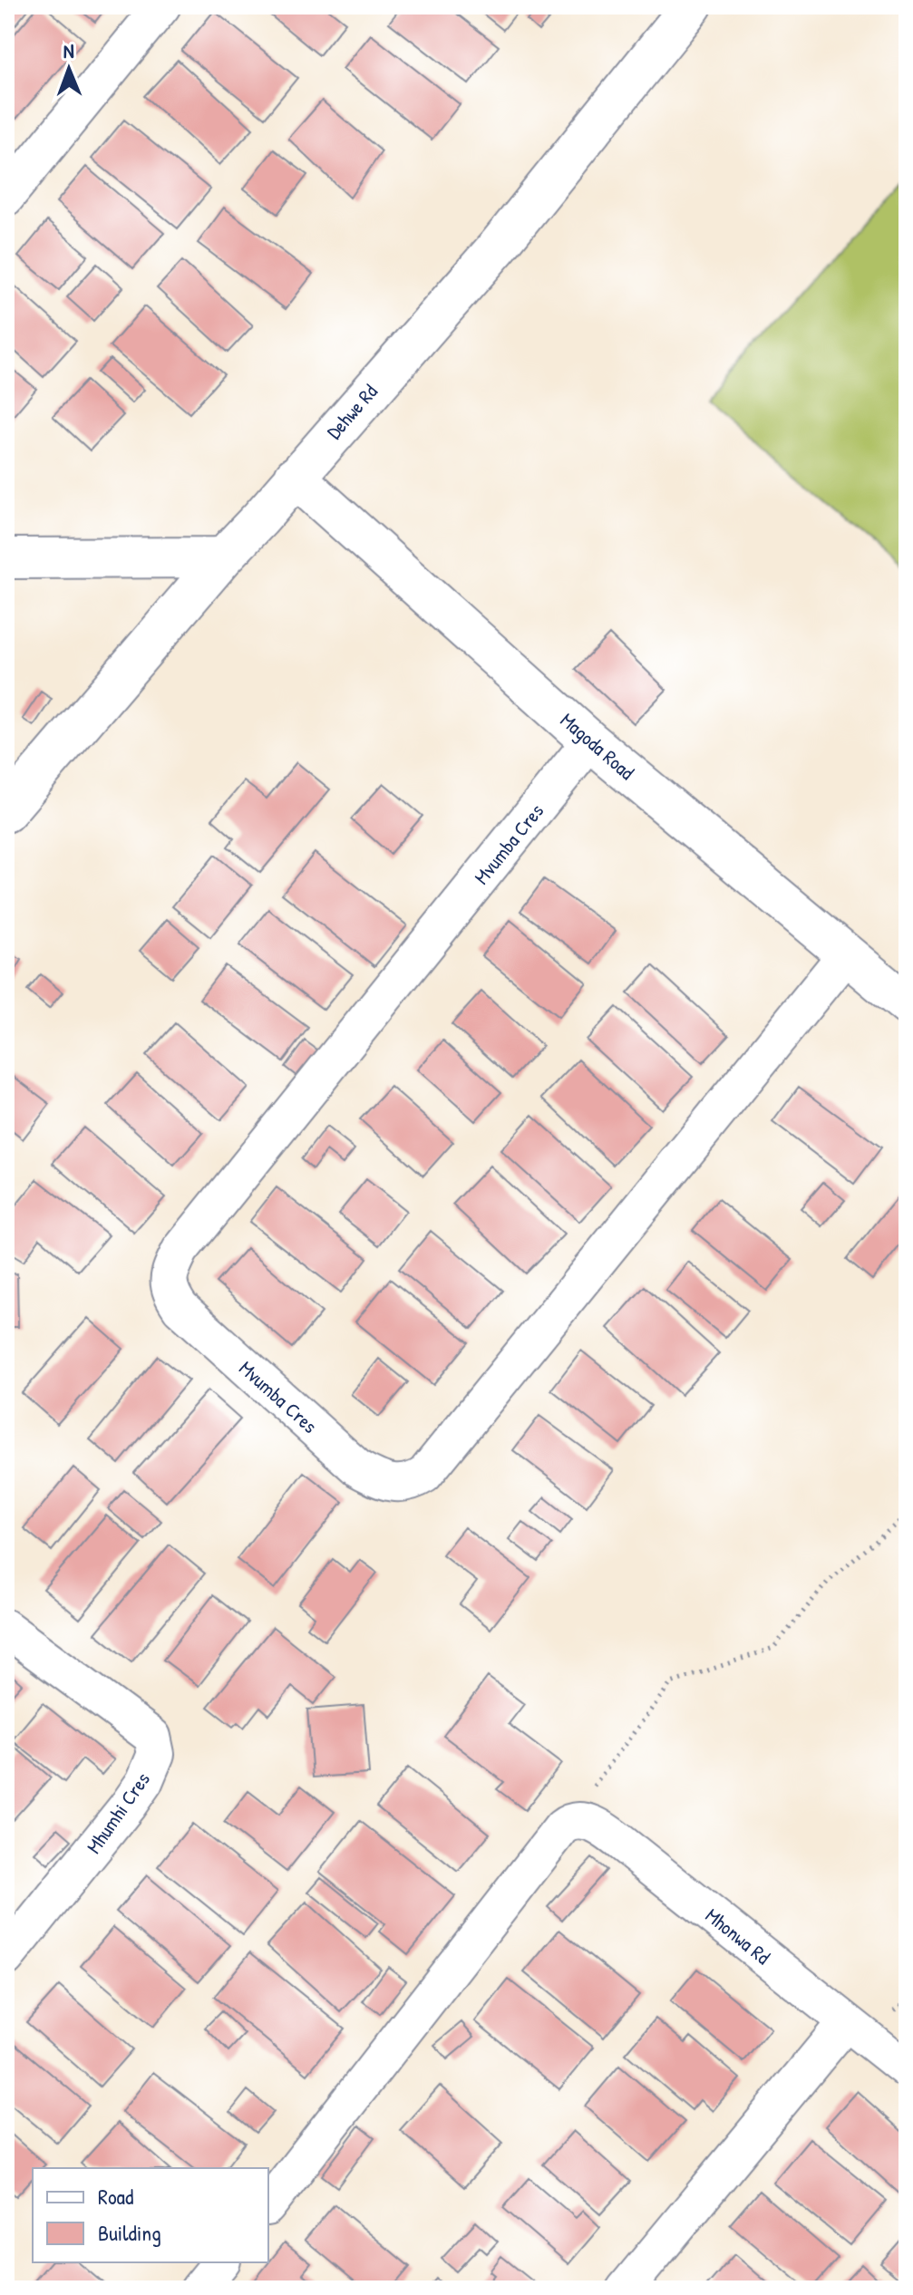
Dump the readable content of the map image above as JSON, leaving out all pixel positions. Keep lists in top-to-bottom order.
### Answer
{
  "streets": {
    "street": [
      "Dehwe Rd",
      "Magoda Road",
      "Mvumba Cres",
      "Mhumhi Cres",
      "Mhonwa Rd"
    ]
  },
  "crossings": [
    ["Dehwe Rd", "Magoda Road"],
    ["Magoda Road", "Mvumba Cres"]
  ],
  "legend": ["Road", "Building"],
  "north": "top"
}
